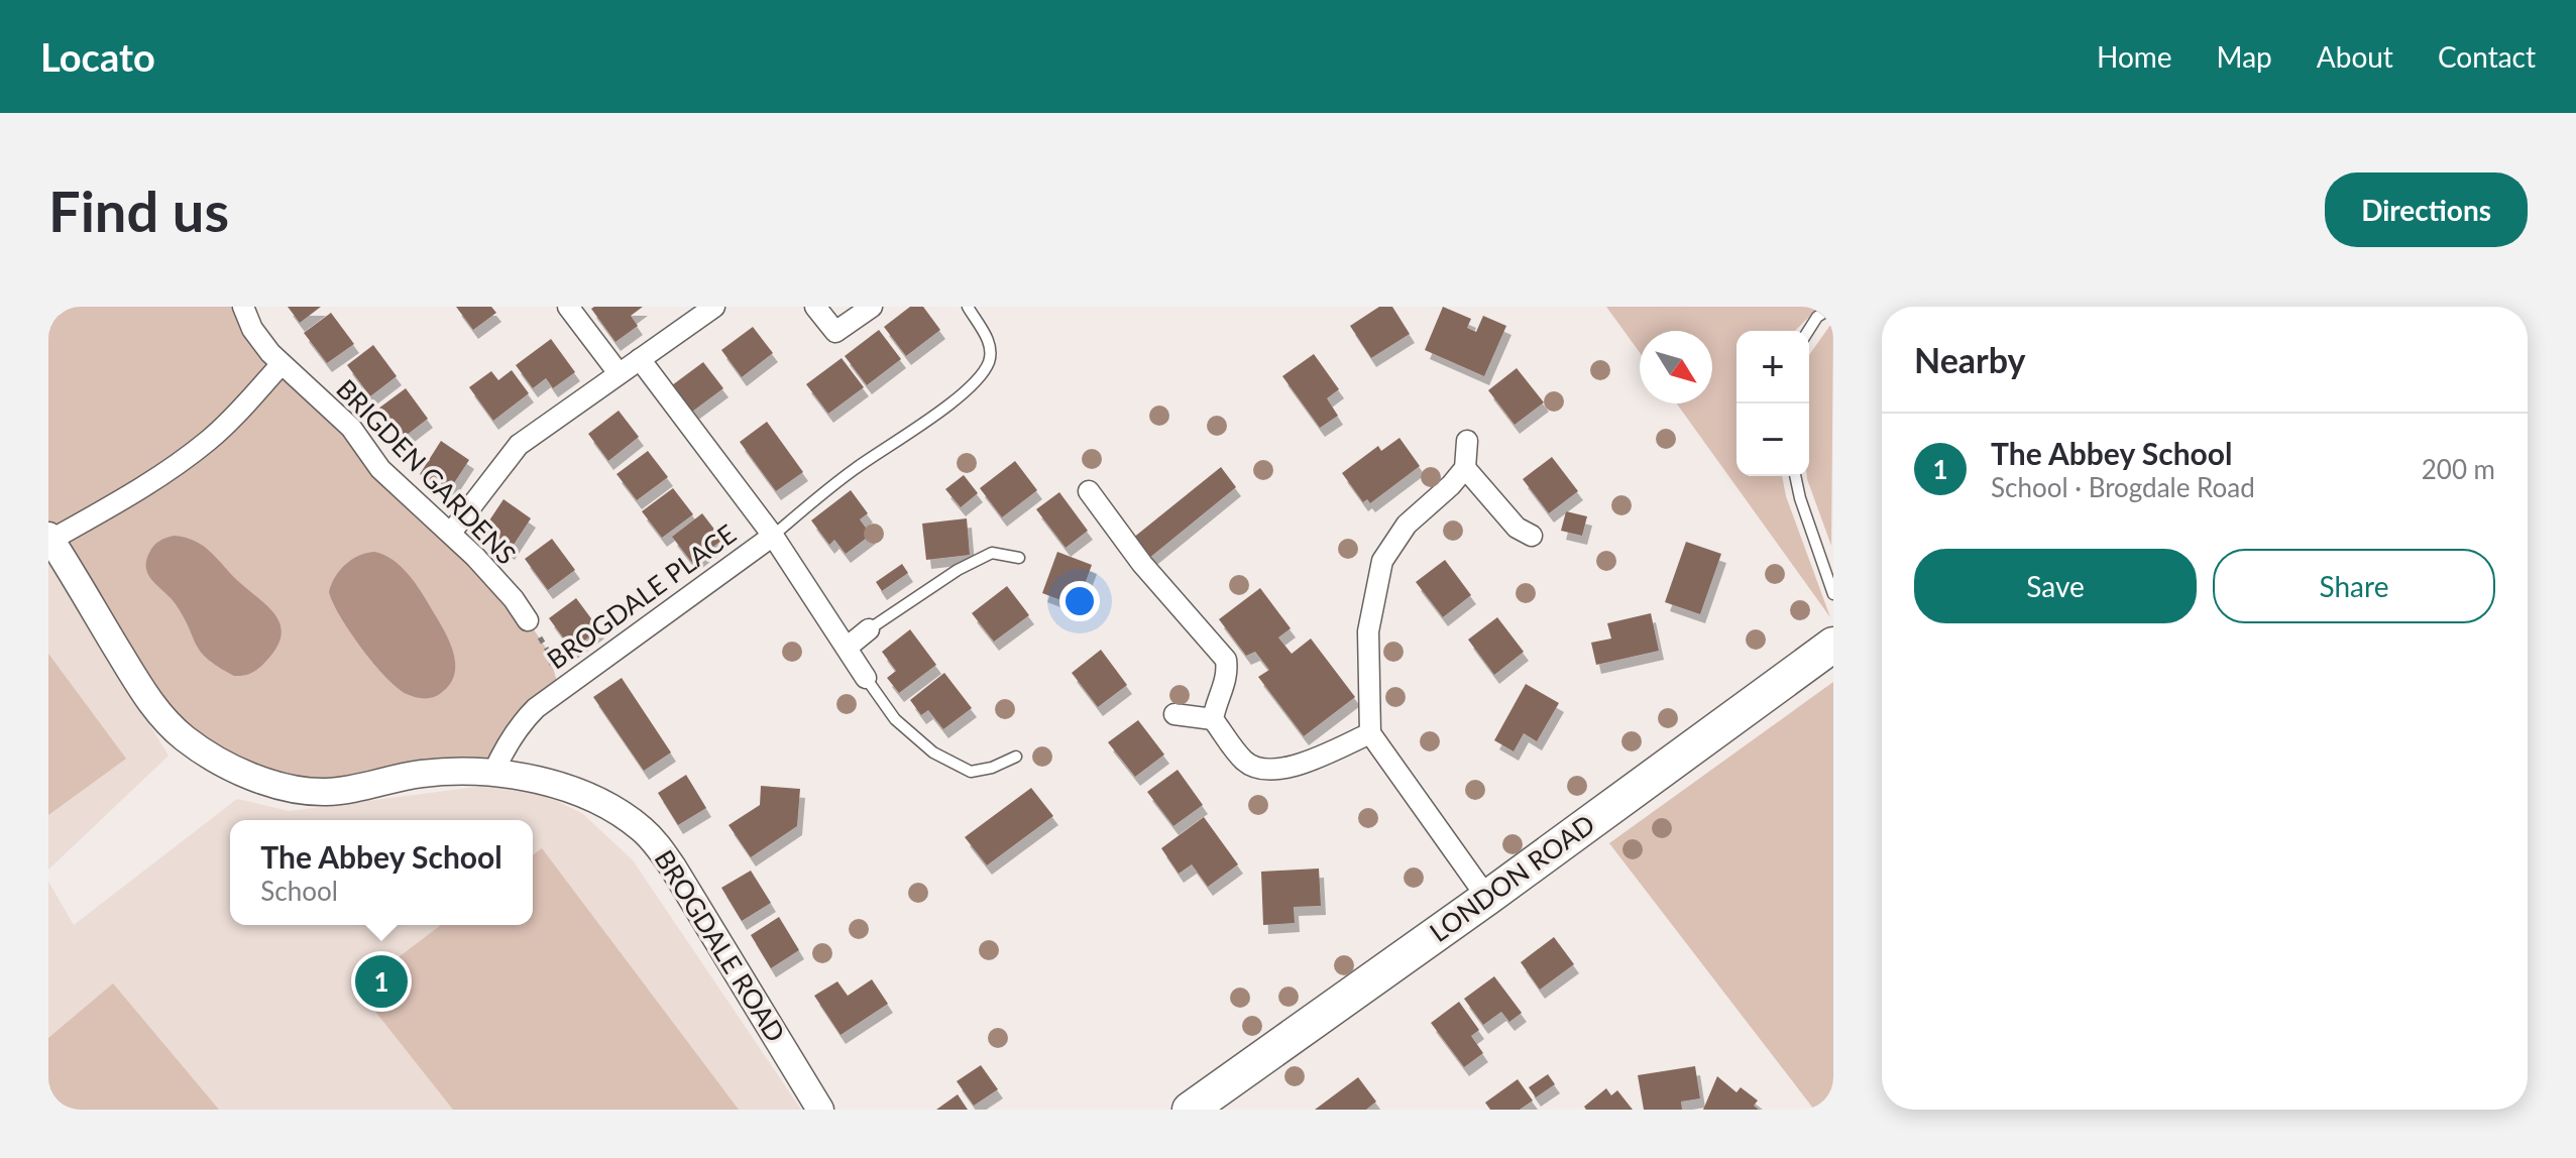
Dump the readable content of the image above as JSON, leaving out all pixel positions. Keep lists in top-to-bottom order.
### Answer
{
  "streets": {
    "main road": ["LONDON ROAD"],
    "street": ["BRIGDEN GARDENS", "BROGDALE PLACE", "BROGDALE ROAD"]
  },
  "crossings": [
    ["BROGDALE PLACE", "BROGDALE ROAD"]
  ],
  "north": "bottom right",
  "page": {
    "header": "Locato",
    "nav": [
      "Home",
      "Map",
      "About",
      "Contact"
    ],
    "buttons": [
      "Directions",
      ["Save", "Share"]
    ],
    "title": "Find us",
    "heading": "Nearby",
    "map_buttons": ["+", "−"],
    "list": [
      {
        "mark": "1",
        "name": "The Abbey School",
        "note": "School · Brogdale Road",
        "value": "200 m"
      }
    ],
    "popup": ["The Abbey School", "School"],
    "pins": "1"
  }
}
